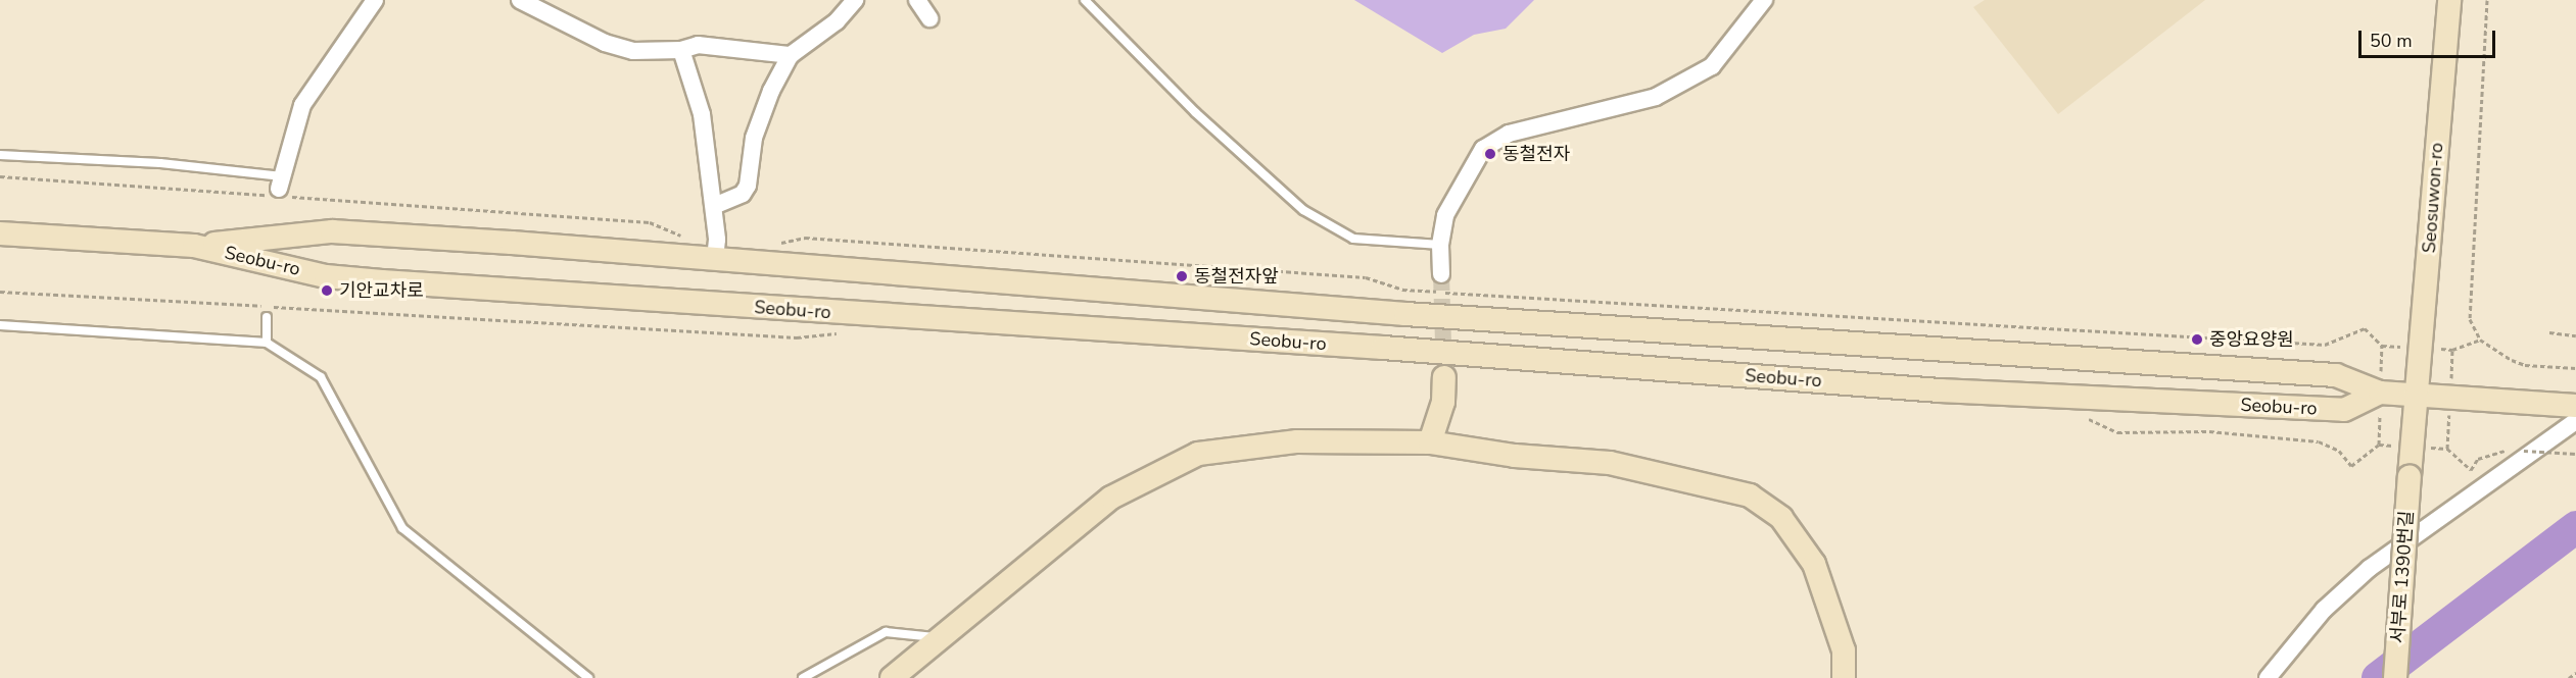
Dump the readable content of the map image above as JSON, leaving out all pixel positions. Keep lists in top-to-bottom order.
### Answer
{
  "streets": {
    "main road": ["Seosuwon-ro", "Seobu-ro", "서부로 1390번길"]
  },
  "crossings": [
    ["Seosuwon-ro", "Seobu-ro"],
    ["Seosuwon-ro", "서부로 1390번길"]
  ],
  "places": [
    "동철전자",
    "동철전자앞",
    "기안교차로",
    "중앙요양원"
  ],
  "scale_bar": "50 m"
}
